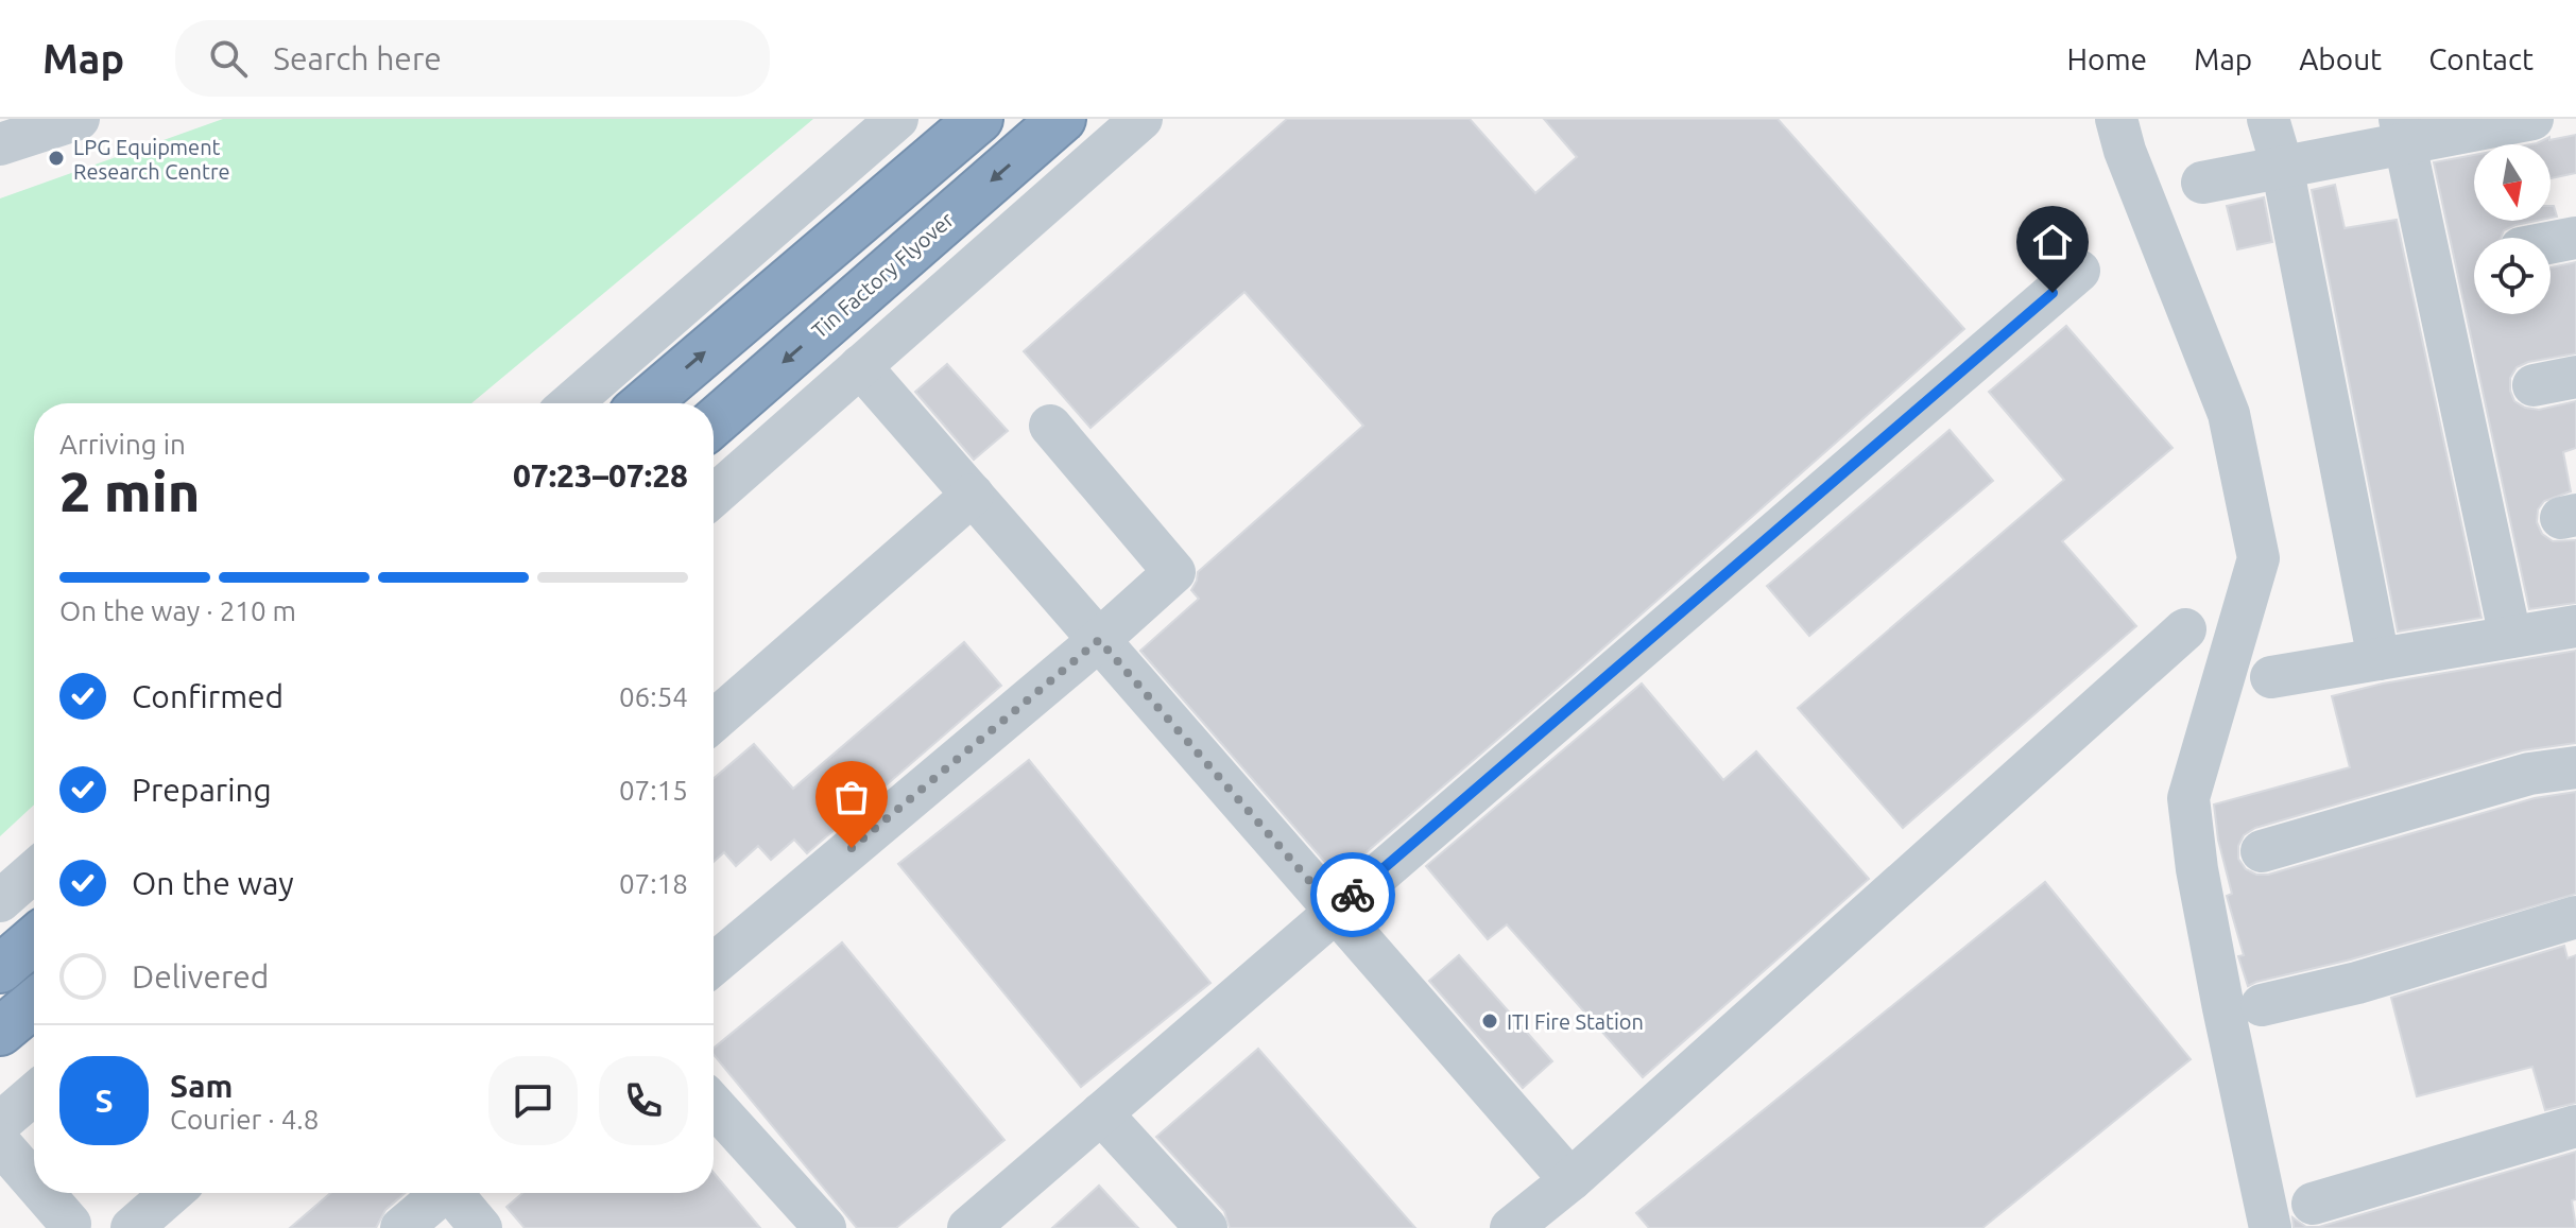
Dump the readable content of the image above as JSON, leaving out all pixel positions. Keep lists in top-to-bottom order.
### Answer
{
  "streets": {
    "highway": ["Tin Factory Flyover"]
  },
  "places": ["LPG Equipment Research Centre", "ITI Fire Station"],
  "north": "bottom",
  "page": {
    "header": "Map",
    "search": "Search here",
    "nav": [
      "Home",
      "Map",
      "About",
      "Contact"
    ],
    "heading": ["2 min", "Arriving in", "07:23–07:28"],
    "panel": ["Sam", "Courier · 4.8"],
    "bar": "On the way · 210 m",
    "list": [
      ["Confirmed", "06:54"],
      ["Preparing", "07:15"],
      ["On the way", "07:18"],
      "Delivered"
    ],
    "round": "S"
  }
}
